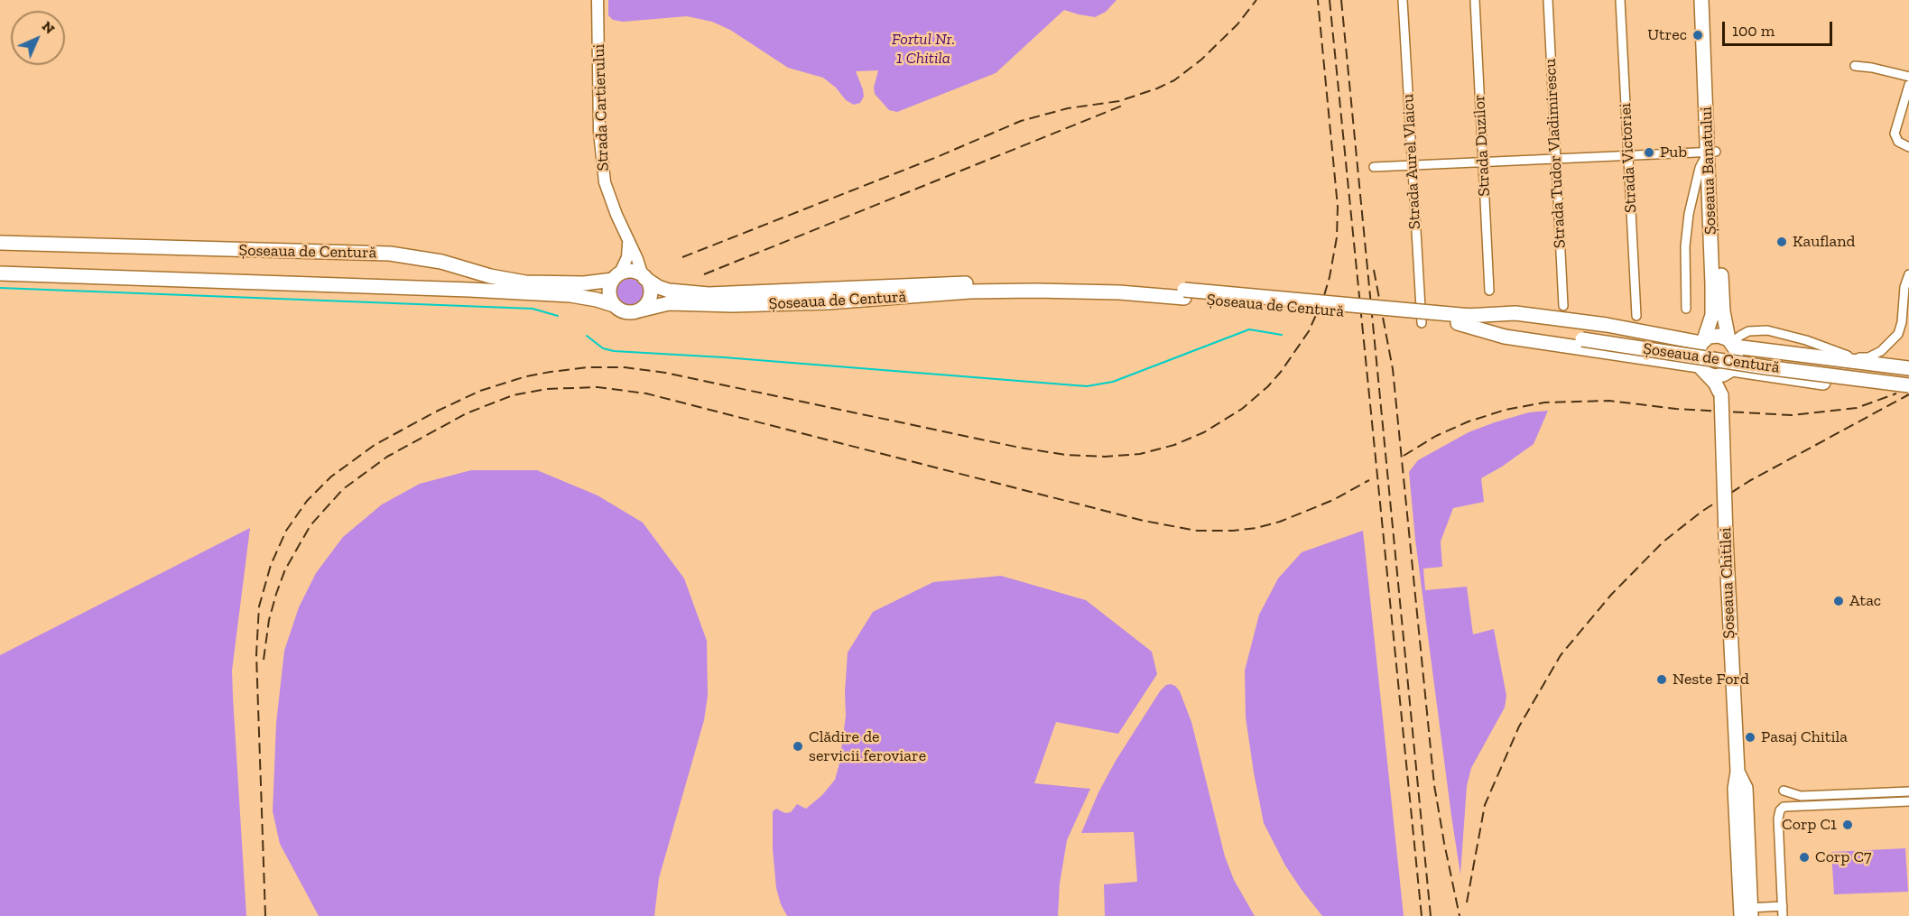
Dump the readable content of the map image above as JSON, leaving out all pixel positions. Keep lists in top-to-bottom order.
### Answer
{
  "streets": {
    "main road": ["Șoseaua Banatului", "Șoseaua de Centură", "Șoseaua Chitilei"],
    "street": [
      "Strada Cartierului",
      "Strada Duzilor",
      "Strada Tudor Vladimirescu",
      "Strada Victoriei",
      "Strada Aurel Vlaicu"
    ]
  },
  "crossings": [
    ["Strada Cartierului", "Șoseaua de Centură"],
    ["Strada Aurel Vlaicu", "Șoseaua de Centură"],
    ["Șoseaua Banatului", "Șoseaua Chitilei"]
  ],
  "parks": ["Fortul Nr. 1 Chitila"],
  "places": [
    "Utrec",
    "Pub",
    "Kaufland",
    "Atac",
    "Neste Ford",
    "Pasaj Chitila",
    "Clădire de servicii feroviare",
    "Corp C1",
    "Corp C7"
  ],
  "scale_bar": "100 m",
  "north": "top right"
}
